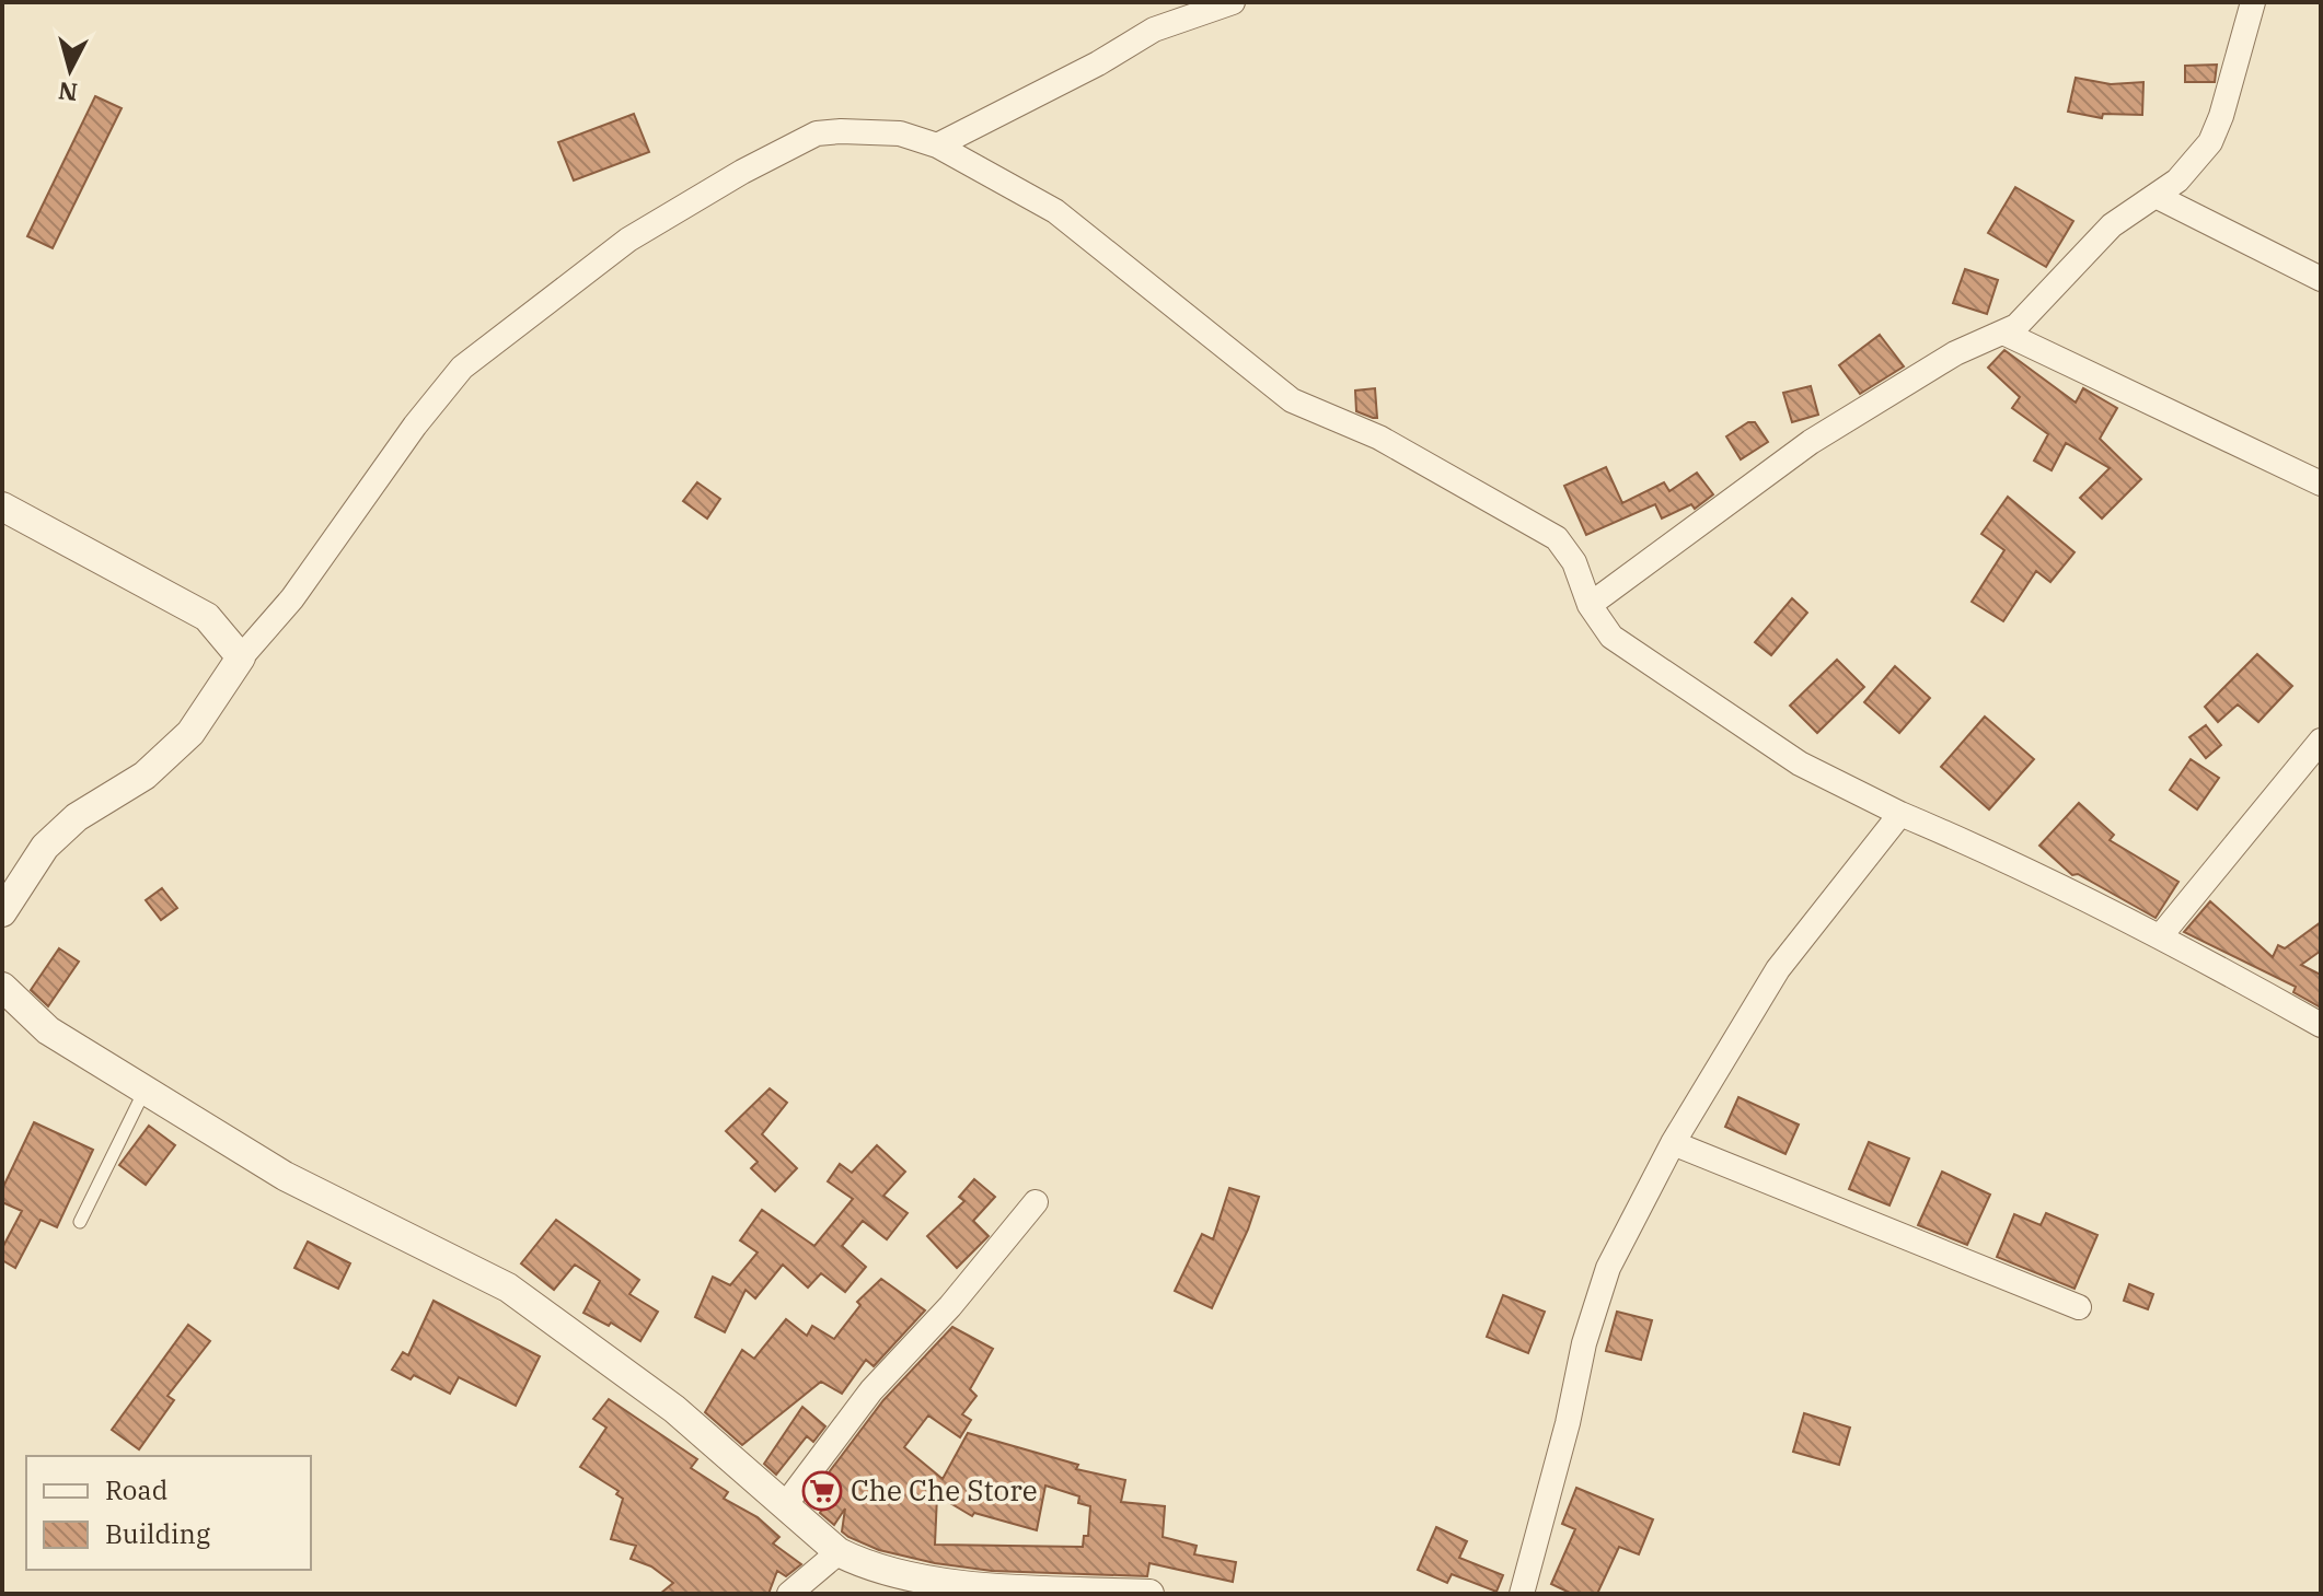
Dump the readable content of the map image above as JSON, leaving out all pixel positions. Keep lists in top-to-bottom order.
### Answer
{
  "places": {
    "supermarket": ["Che Che Store"]
  },
  "legend": ["Road", "Building"],
  "north": "bottom"
}
